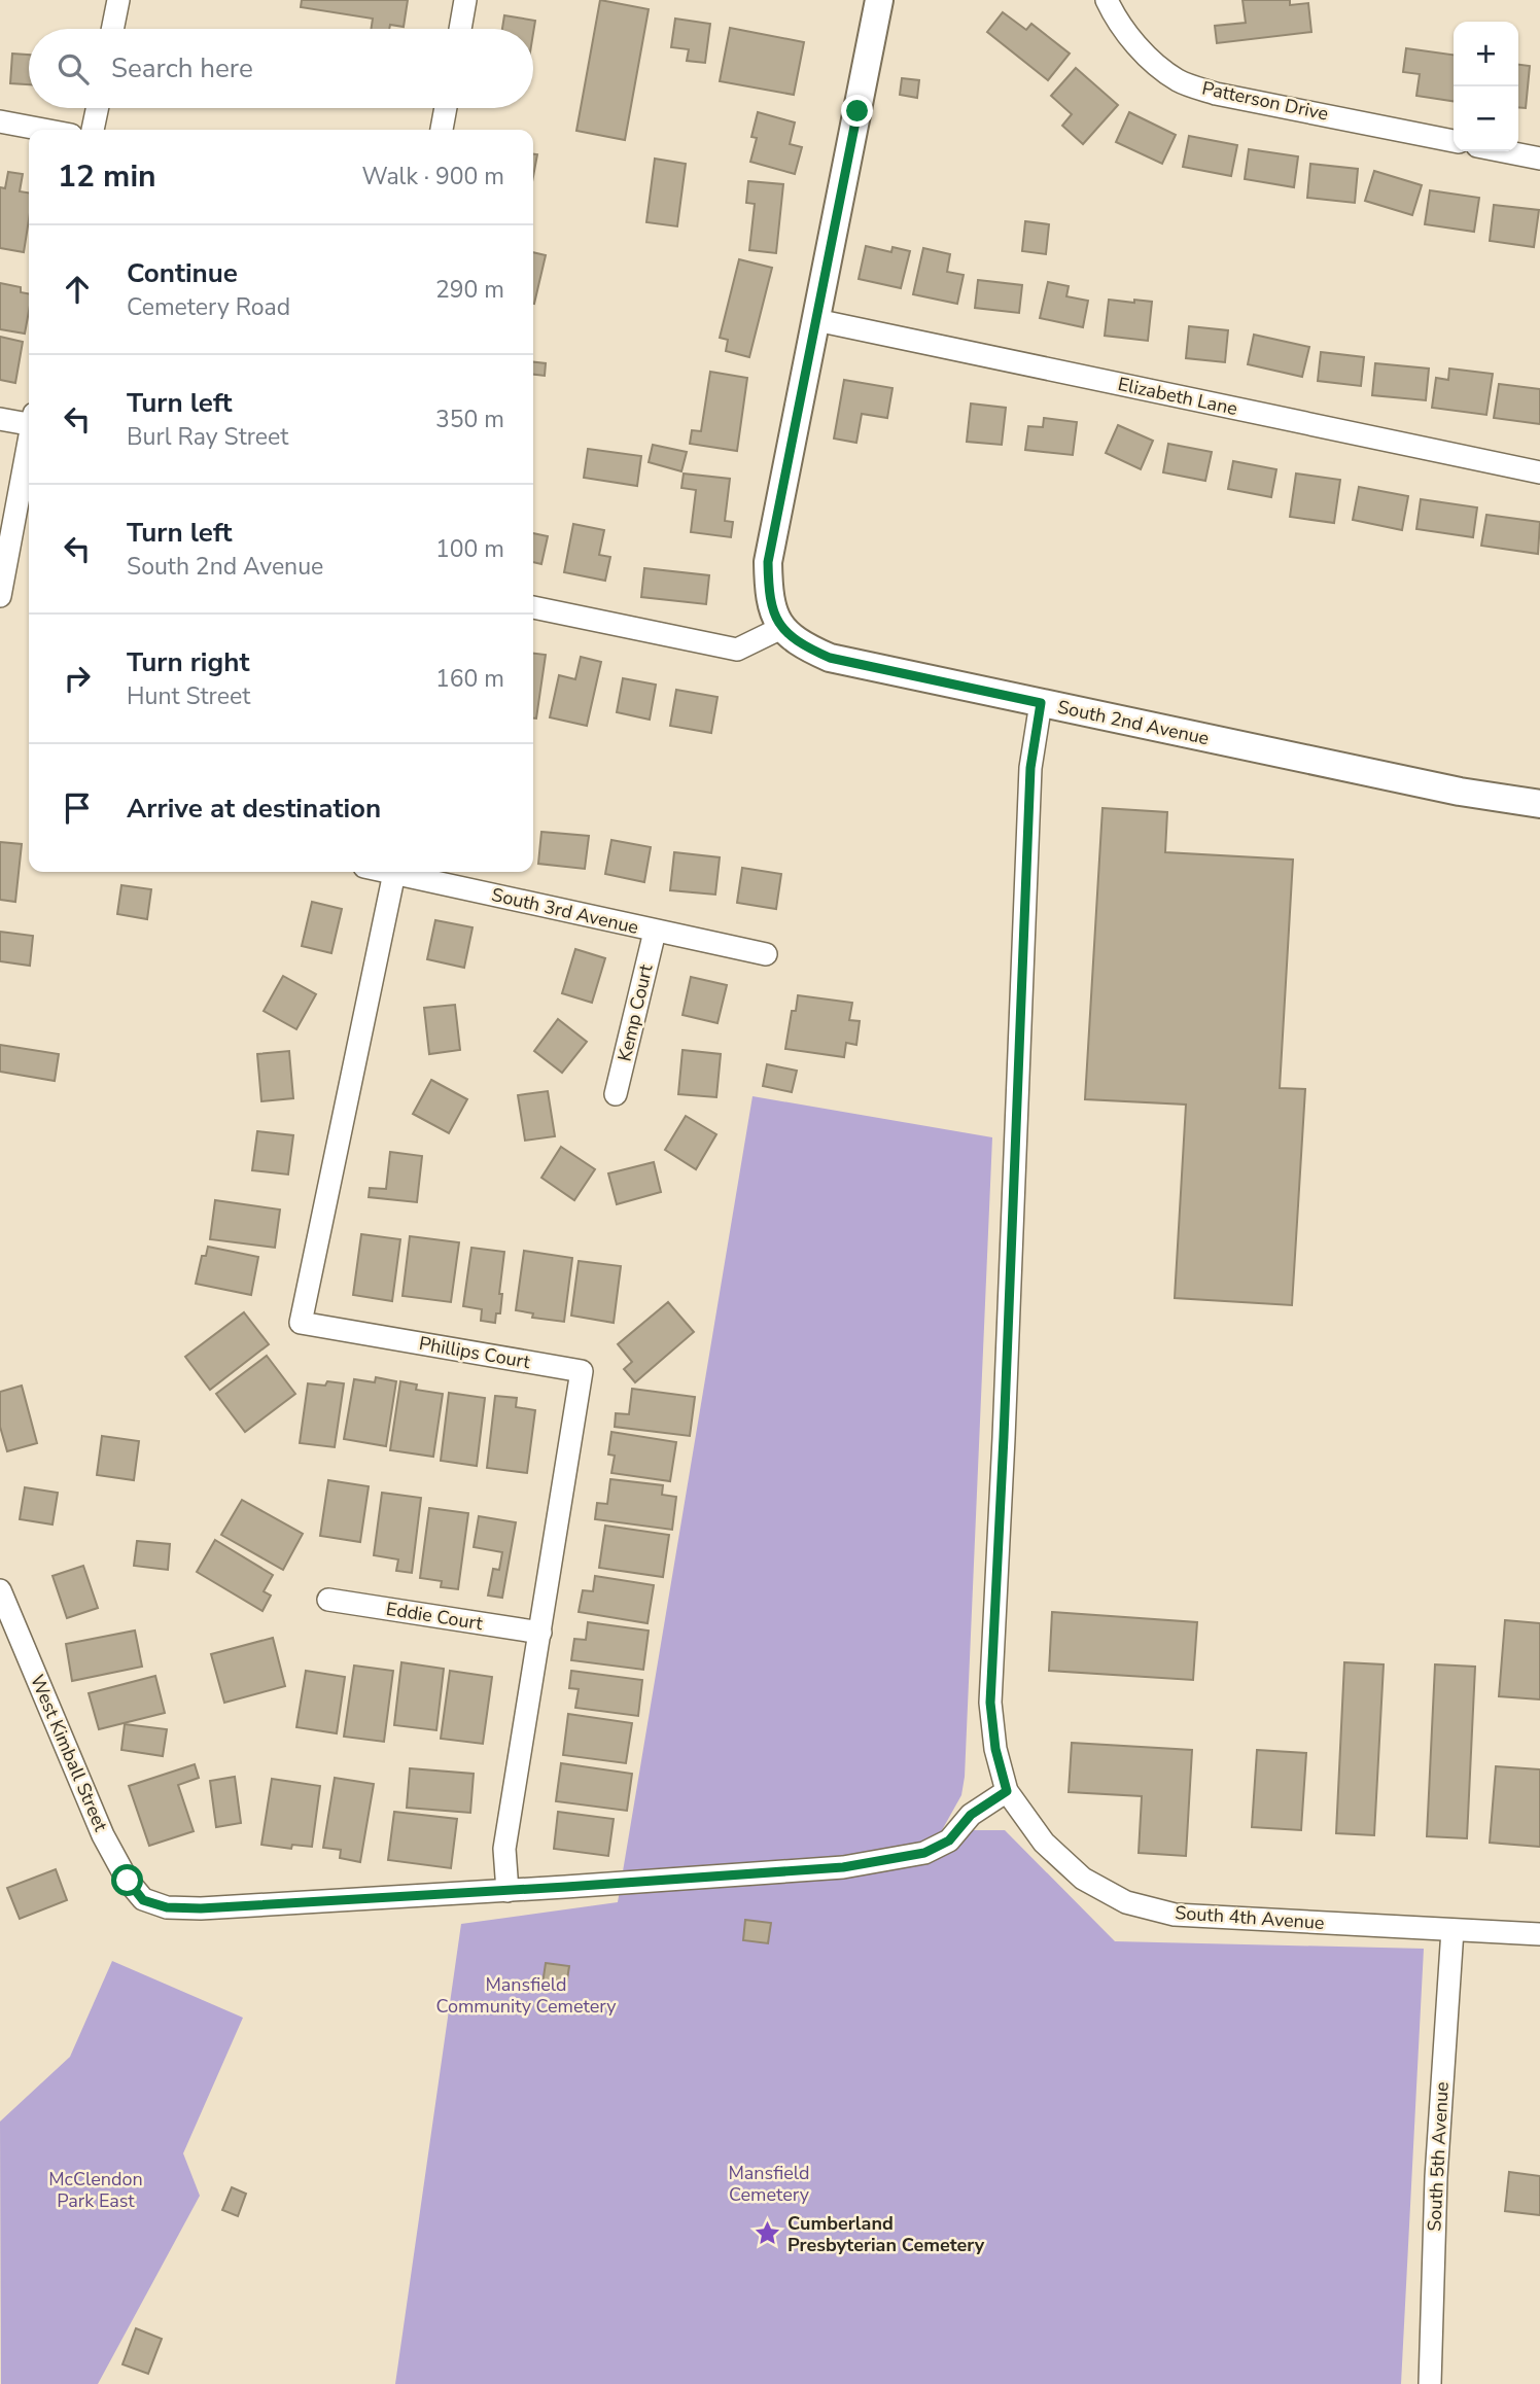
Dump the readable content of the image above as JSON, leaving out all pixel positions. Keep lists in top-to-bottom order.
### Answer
{
  "streets": {
    "street": [
      "Patterson Drive",
      "Elizabeth Lane",
      "South 2nd Avenue",
      "South 3rd Avenue",
      "Kemp Court",
      "Phillips Court",
      "Eddie Court",
      "West Kimball Street",
      "South 4th Avenue",
      "South 5th Avenue"
    ]
  },
  "crossings": [
    ["South 3rd Avenue", "Kemp Court"],
    ["South 3rd Avenue", "Phillips Court"],
    ["Phillips Court", "Eddie Court"],
    ["Phillips Court", "West Kimball Street"],
    ["South 4th Avenue", "South 5th Avenue"]
  ],
  "parks": ["Mansfield Community Cemetery", "Mansfield Cemetery", "McClendon Park East"],
  "places": {
    "place": ["Cumberland Presbyterian Cemetery"]
  },
  "page": {
    "map_buttons": ["+", "−"],
    "search": "Search here",
    "heading": ["12 min", "Walk · 900 m"],
    "list": [
      ["Continue", "Cemetery Road", "290 m"],
      ["Turn left", "Burl Ray Street", "350 m"],
      ["Turn left", "South 2nd Avenue", "100 m"],
      ["Turn right", "Hunt Street", "160 m"],
      "Arrive at destination"
    ]
  }
}
